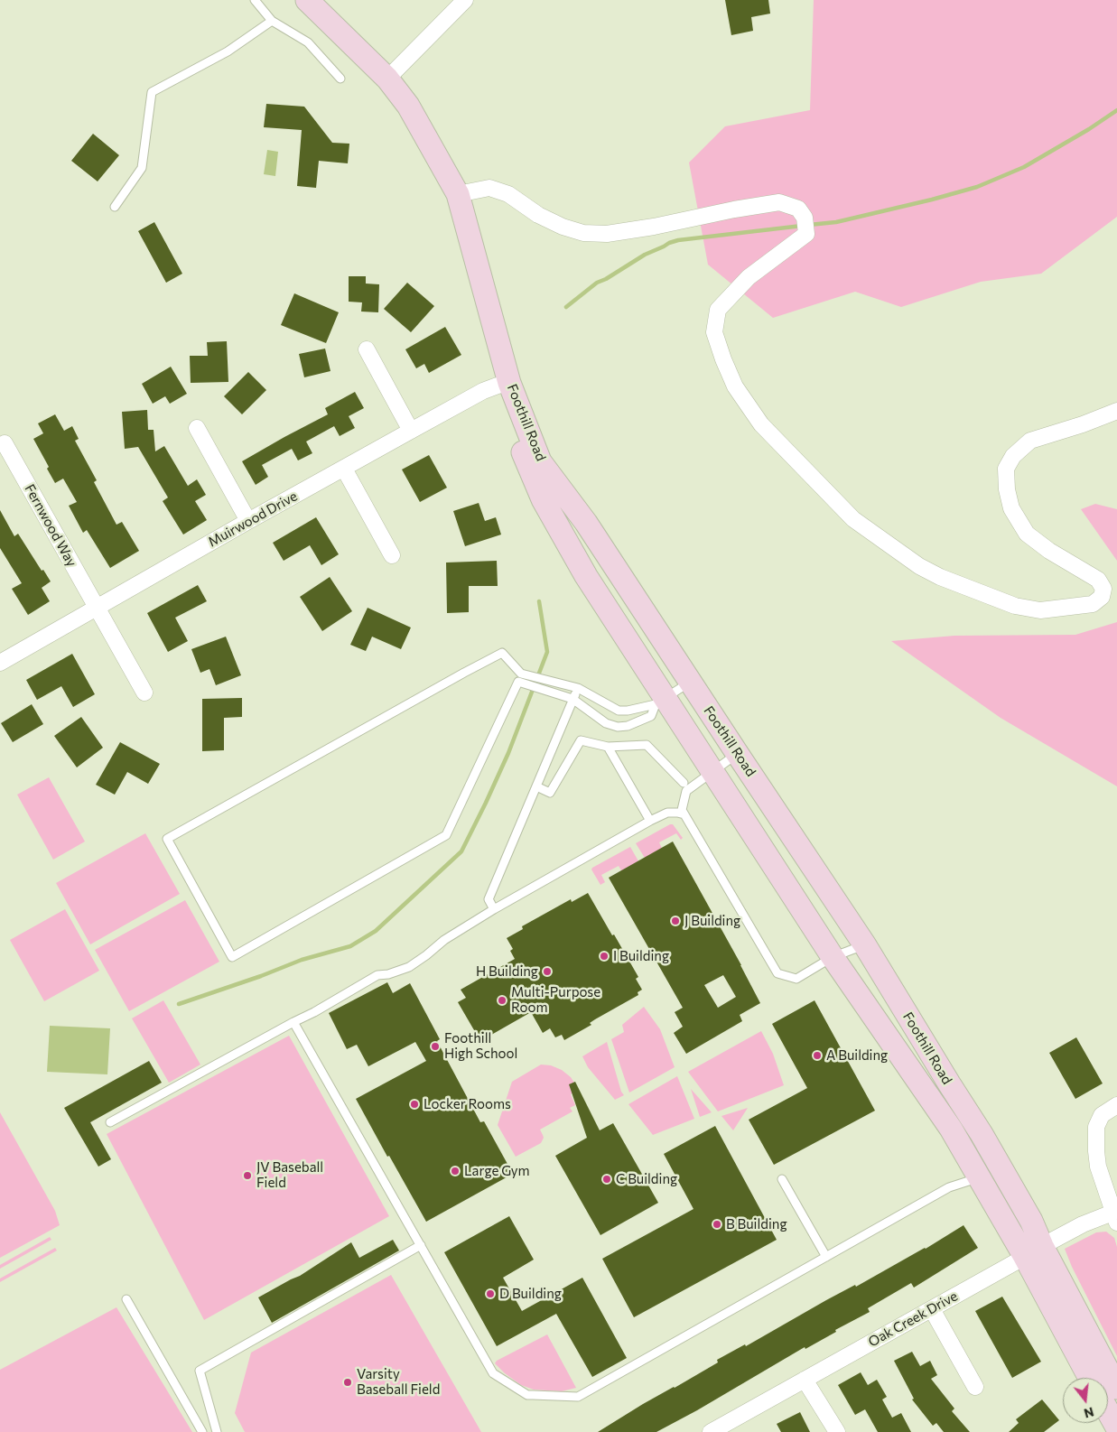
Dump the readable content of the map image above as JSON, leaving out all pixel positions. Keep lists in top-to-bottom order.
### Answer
{
  "streets": {
    "main road": ["Foothill Road"],
    "street": ["Muirwood Drive", "Fernwood Way", "Oak Creek Drive"]
  },
  "crossings": [
    ["Foothill Road", "Muirwood Drive"],
    ["Foothill Road", "Oak Creek Drive"],
    ["Muirwood Drive", "Fernwood Way"]
  ],
  "places": [
    "J Building",
    "I Building",
    "H Building",
    "Multi-Purpose Room",
    "Foothill High School",
    "A Building",
    "Locker Rooms",
    "Large Gym",
    "JV Baseball Field",
    "C Building",
    "B Building",
    "D Building",
    "Varsity Baseball Field"
  ],
  "north": "bottom"
}
